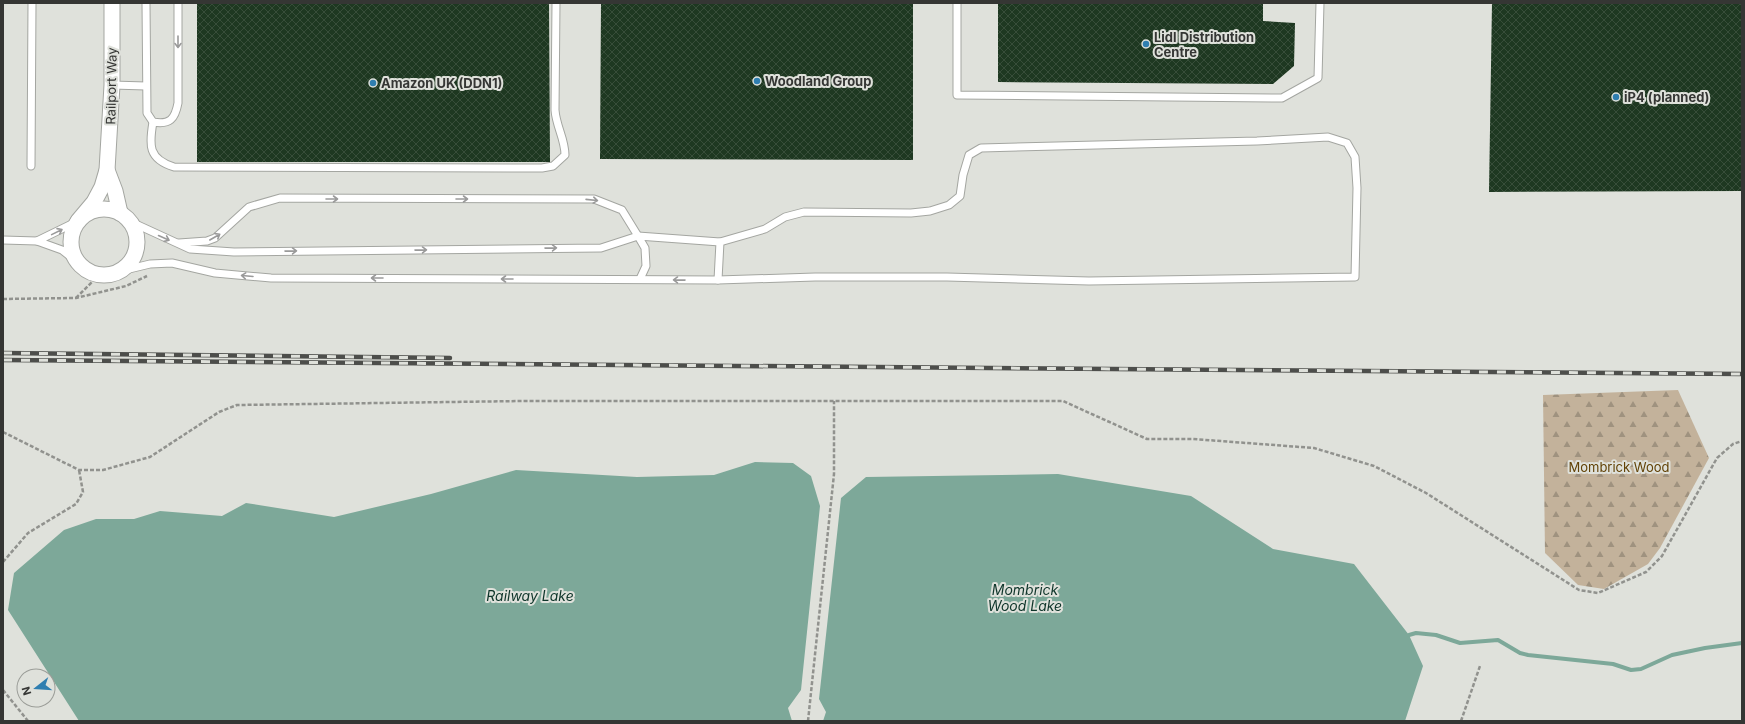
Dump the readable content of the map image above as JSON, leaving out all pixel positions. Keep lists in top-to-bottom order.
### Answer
{
  "streets": {
    "street": ["Railport Way"]
  },
  "water": ["Mombrick Wood Lake", "Railway Lake"],
  "parks": ["Mombrick Wood"],
  "places": [
    "Lidl Distribution Centre",
    "Woodland Group",
    "Amazon UK (DDN1)",
    "iP4 (planned)"
  ],
  "north": "left"
}
